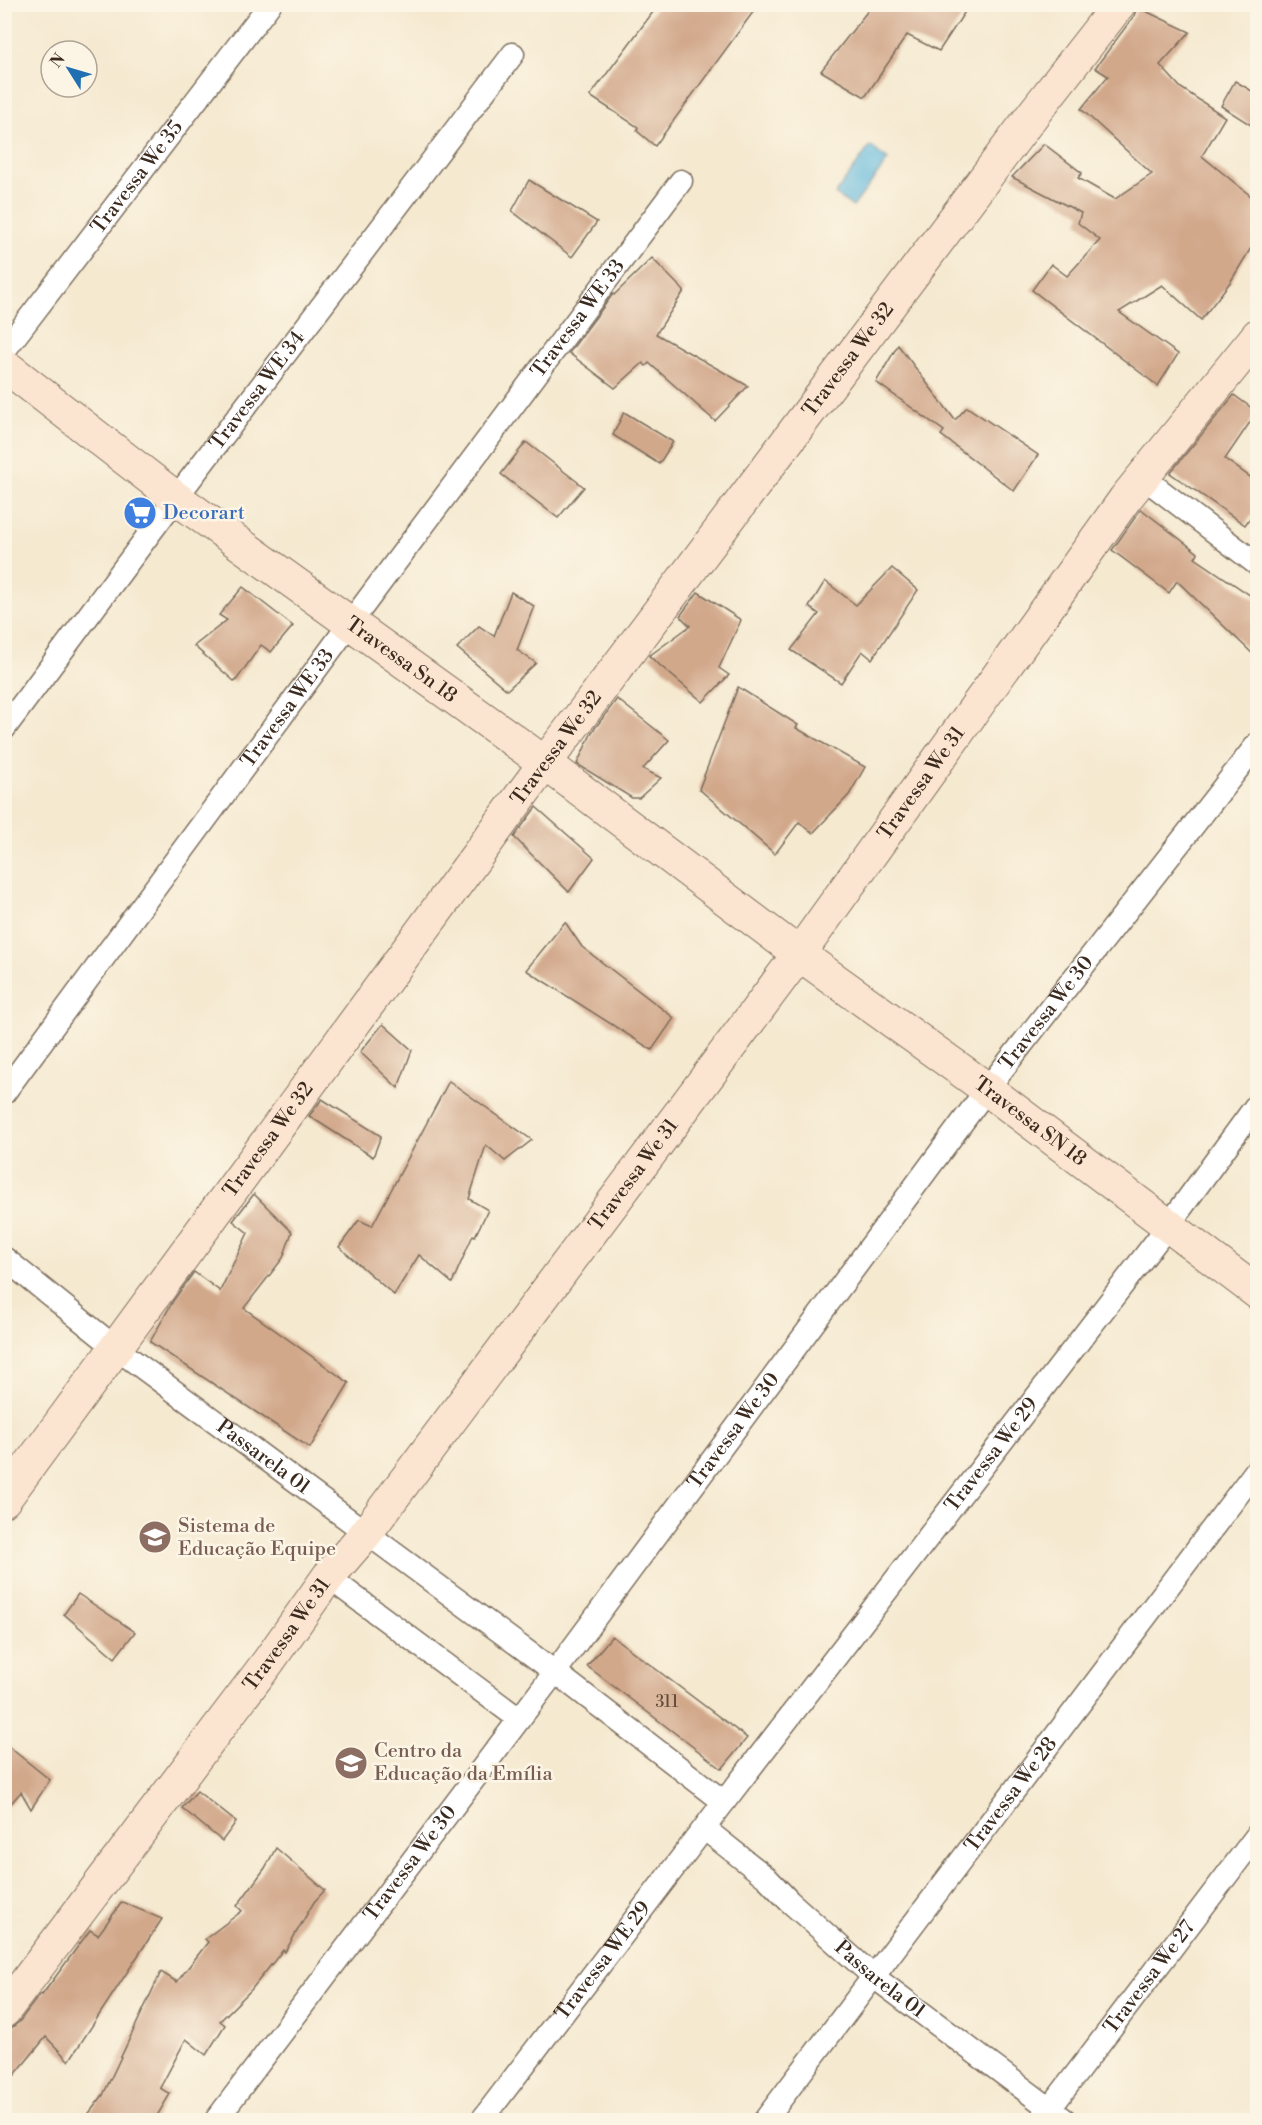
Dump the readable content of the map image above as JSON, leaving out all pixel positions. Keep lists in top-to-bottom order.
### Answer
{
  "streets": {
    "street": [
      "Travessa We 35",
      "Travessa WE 33",
      "Travessa We 32",
      "Travessa WE 34",
      "Travessa Sn 18",
      "Travessa We 31",
      "Travessa We 30",
      "Travessa SN 18",
      "Travessa We 29",
      "Passarela 01",
      "Travessa We 28",
      "Travessa WE 29",
      "Travessa We 27"
    ]
  },
  "crossings": [
    ["Travessa WE 33", "Travessa Sn 18"],
    ["Travessa We 32", "Travessa Sn 18"],
    ["Travessa We 32", "Passarela 01"],
    ["Travessa WE 34", "Travessa Sn 18"],
    ["Travessa Sn 18", "Travessa We 31"],
    ["Travessa Sn 18", "Travessa SN 18"],
    ["Travessa We 31", "Travessa SN 18"],
    ["Travessa We 31", "Passarela 01"],
    ["Travessa We 30", "Travessa SN 18"],
    ["Travessa We 30", "Passarela 01"],
    ["Travessa SN 18", "Travessa We 29"],
    ["Travessa We 29", "Passarela 01"],
    ["Travessa We 29", "Travessa WE 29"],
    ["Passarela 01", "Travessa We 28"],
    ["Passarela 01", "Travessa WE 29"],
    ["Passarela 01", "Travessa We 27"]
  ],
  "places": {
    "supermarket": ["Decorart"],
    "school or university": ["Sistema de Educação Equipe", "Centro da Educação da Emília"]
  },
  "house_numbers": ["311"],
  "north": "top left"
}
